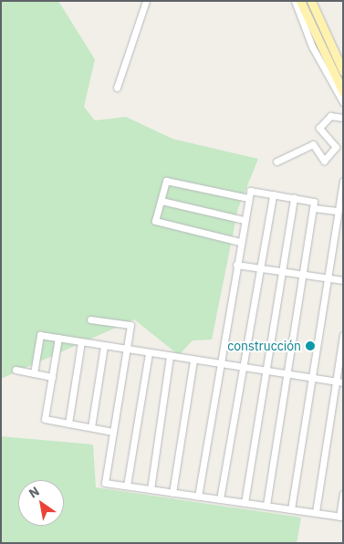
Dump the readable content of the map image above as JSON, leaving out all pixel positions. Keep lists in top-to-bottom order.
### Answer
{
  "places": ["construcción"],
  "north": "top left"
}
